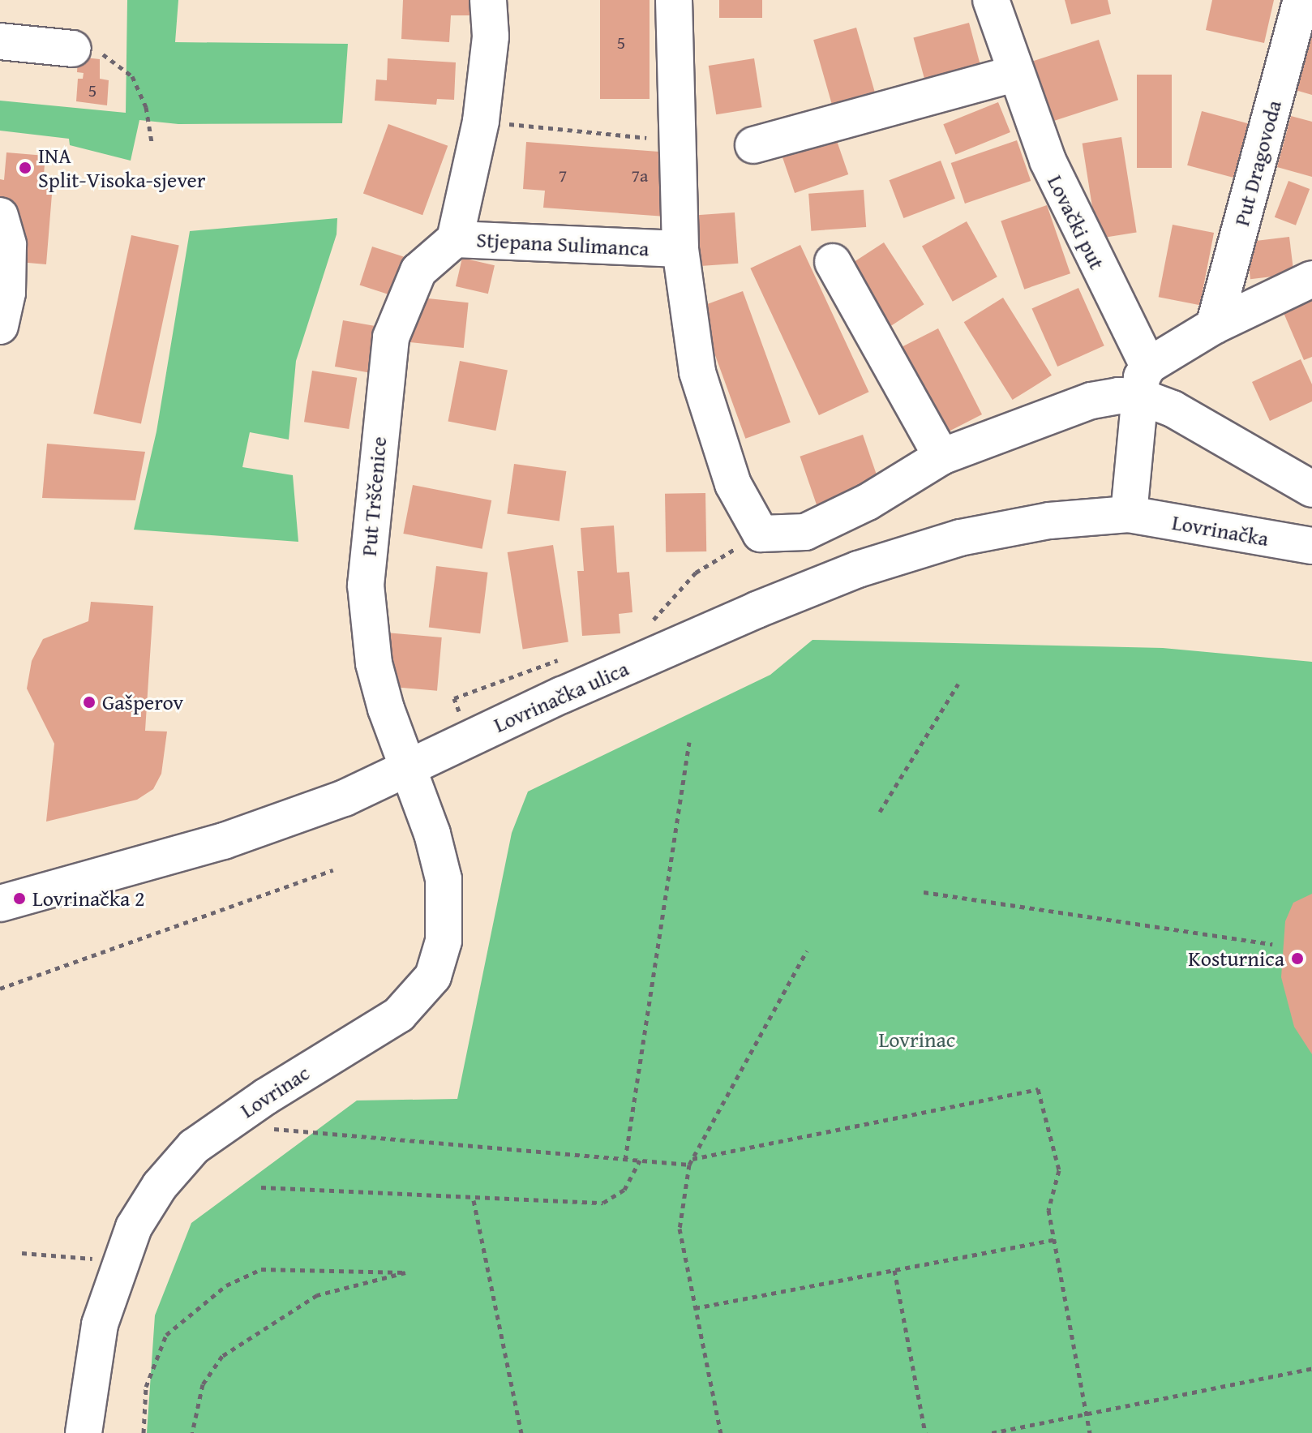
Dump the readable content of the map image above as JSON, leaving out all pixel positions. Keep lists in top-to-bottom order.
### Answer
{
  "streets": {
    "street": [
      "Put Dragovoda",
      "Lovački put",
      "Stjepana Sulimanca",
      "Put Trščenice",
      "Lovrinačka",
      "Lovrinačka ulica",
      "Lovrinac"
    ]
  },
  "crossings": [
    ["Stjepana Sulimanca", "Put Trščenice"],
    ["Put Trščenice", "Lovrinačka ulica"],
    ["Put Trščenice", "Lovrinac"],
    ["Lovrinačka", "Lovrinačka ulica"],
    ["Lovrinačka ulica", "Lovrinac"]
  ],
  "parks": ["Lovrinac"],
  "places": [
    "INA Split-Visoka-sjever",
    "Gašperov",
    "Lovrinačka 2",
    "Kosturnica"
  ],
  "house_numbers": [
    "5",
    "5",
    "7",
    "7a"
  ]
}
